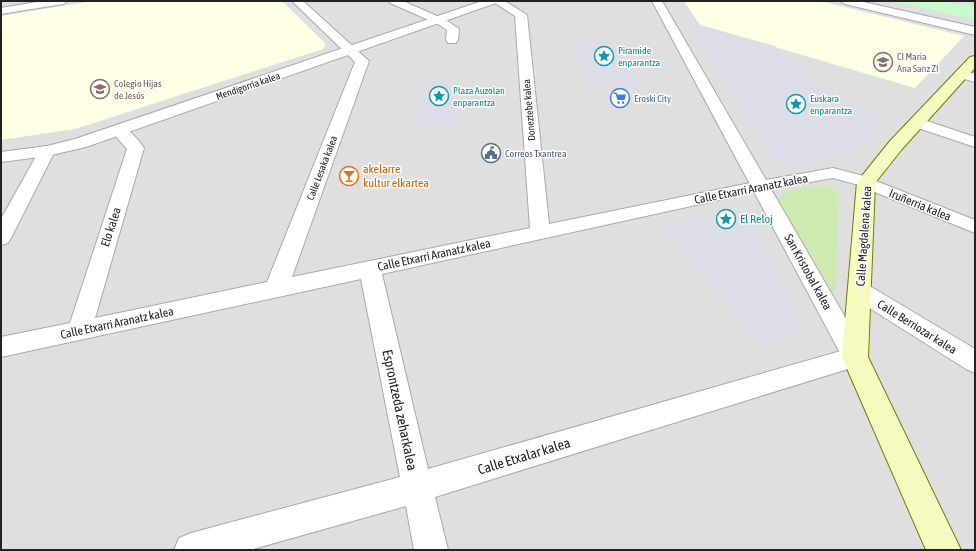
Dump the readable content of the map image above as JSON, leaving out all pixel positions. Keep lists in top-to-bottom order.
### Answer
{
  "streets": {
    "main road": ["Calle Magdalena kalea", "San Kristobal kalea"],
    "street": [
      "Mendigorria kalea",
      "Doneztebe kalea",
      "Calle Lesaka kalea",
      "Calle Etxarri Aranatz kalea",
      "Iruñerria kalea",
      "Elo kalea",
      "Calle Berriozar kalea",
      "Esprontzeda zeharkalea",
      "Calle Etxalar kalea"
    ]
  },
  "crossings": [
    ["Mendigorria kalea", "Calle Lesaka kalea"],
    ["Mendigorria kalea", "Elo kalea"],
    ["Doneztebe kalea", "Calle Etxarri Aranatz kalea"],
    ["Calle Lesaka kalea", "Calle Etxarri Aranatz kalea"],
    ["Calle Etxarri Aranatz kalea", "Iruñerria kalea"],
    ["Calle Etxarri Aranatz kalea", "Elo kalea"],
    ["Calle Etxarri Aranatz kalea", "Calle Magdalena kalea"],
    ["Calle Etxarri Aranatz kalea", "San Kristobal kalea"],
    ["Calle Etxarri Aranatz kalea", "Esprontzeda zeharkalea"],
    ["Iruñerria kalea", "Calle Magdalena kalea"],
    ["Calle Magdalena kalea", "San Kristobal kalea"],
    ["Calle Magdalena kalea", "Calle Berriozar kalea"],
    ["Calle Magdalena kalea", "Calle Etxalar kalea"],
    ["San Kristobal kalea", "Calle Etxalar kalea"],
    ["Esprontzeda zeharkalea", "Calle Etxalar kalea"]
  ],
  "places": {
    "place": [
      "Piramide enparantza",
      "Plaza Auzolan enparantza",
      "Euskara enparantza",
      "El Reloj"
    ],
    "school or university": ["CI Maria Ana Sanz ZI", "Colegio Hijas de Jesús"],
    "supermarket": ["Eroski City"],
    "public building": ["Correos Txantrea"],
    "bar": ["akelarre kultur elkartea"]
  }
}
